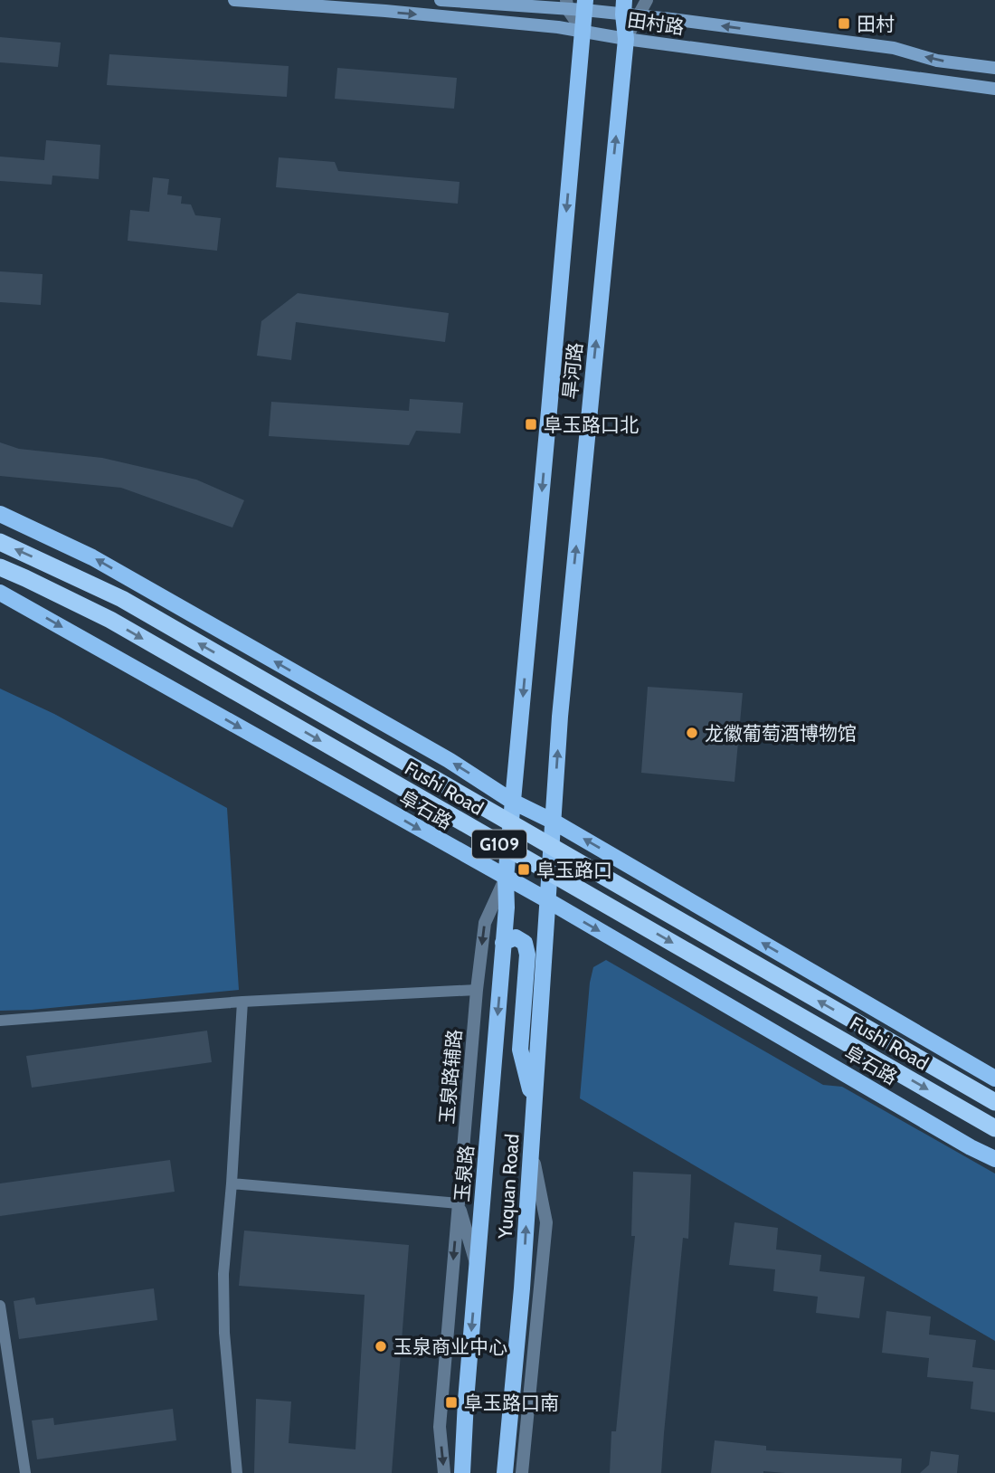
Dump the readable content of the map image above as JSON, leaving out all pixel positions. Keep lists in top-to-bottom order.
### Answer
{
  "streets": {
    "highway": ["Fushi Road", "G109"],
    "main road": [
      "田村路",
      "旱河路",
      "阜石路",
      "玉泉路",
      "Yuquan Road"
    ],
    "street": ["玉泉路辅路"]
  },
  "crossings": [
    ["田村路", "旱河路"],
    ["旱河路", "Fushi Road"],
    ["旱河路", "阜石路"],
    ["旱河路", "玉泉路"],
    ["旱河路", "Yuquan Road"],
    ["Fushi Road", "玉泉路"],
    ["阜石路", "玉泉路辅路"],
    ["阜石路", "玉泉路"],
    ["阜石路", "Yuquan Road"],
    ["玉泉路辅路", "玉泉路"]
  ],
  "one_way": ["玉泉路", "Yuquan Road"],
  "places": {
    "transit": [
      "田村",
      "阜玉路口北",
      "阜玉路口",
      "阜玉路口南"
    ],
    "other": ["龙徽葡萄酒博物馆", "玉泉商业中心"]
  }
}
